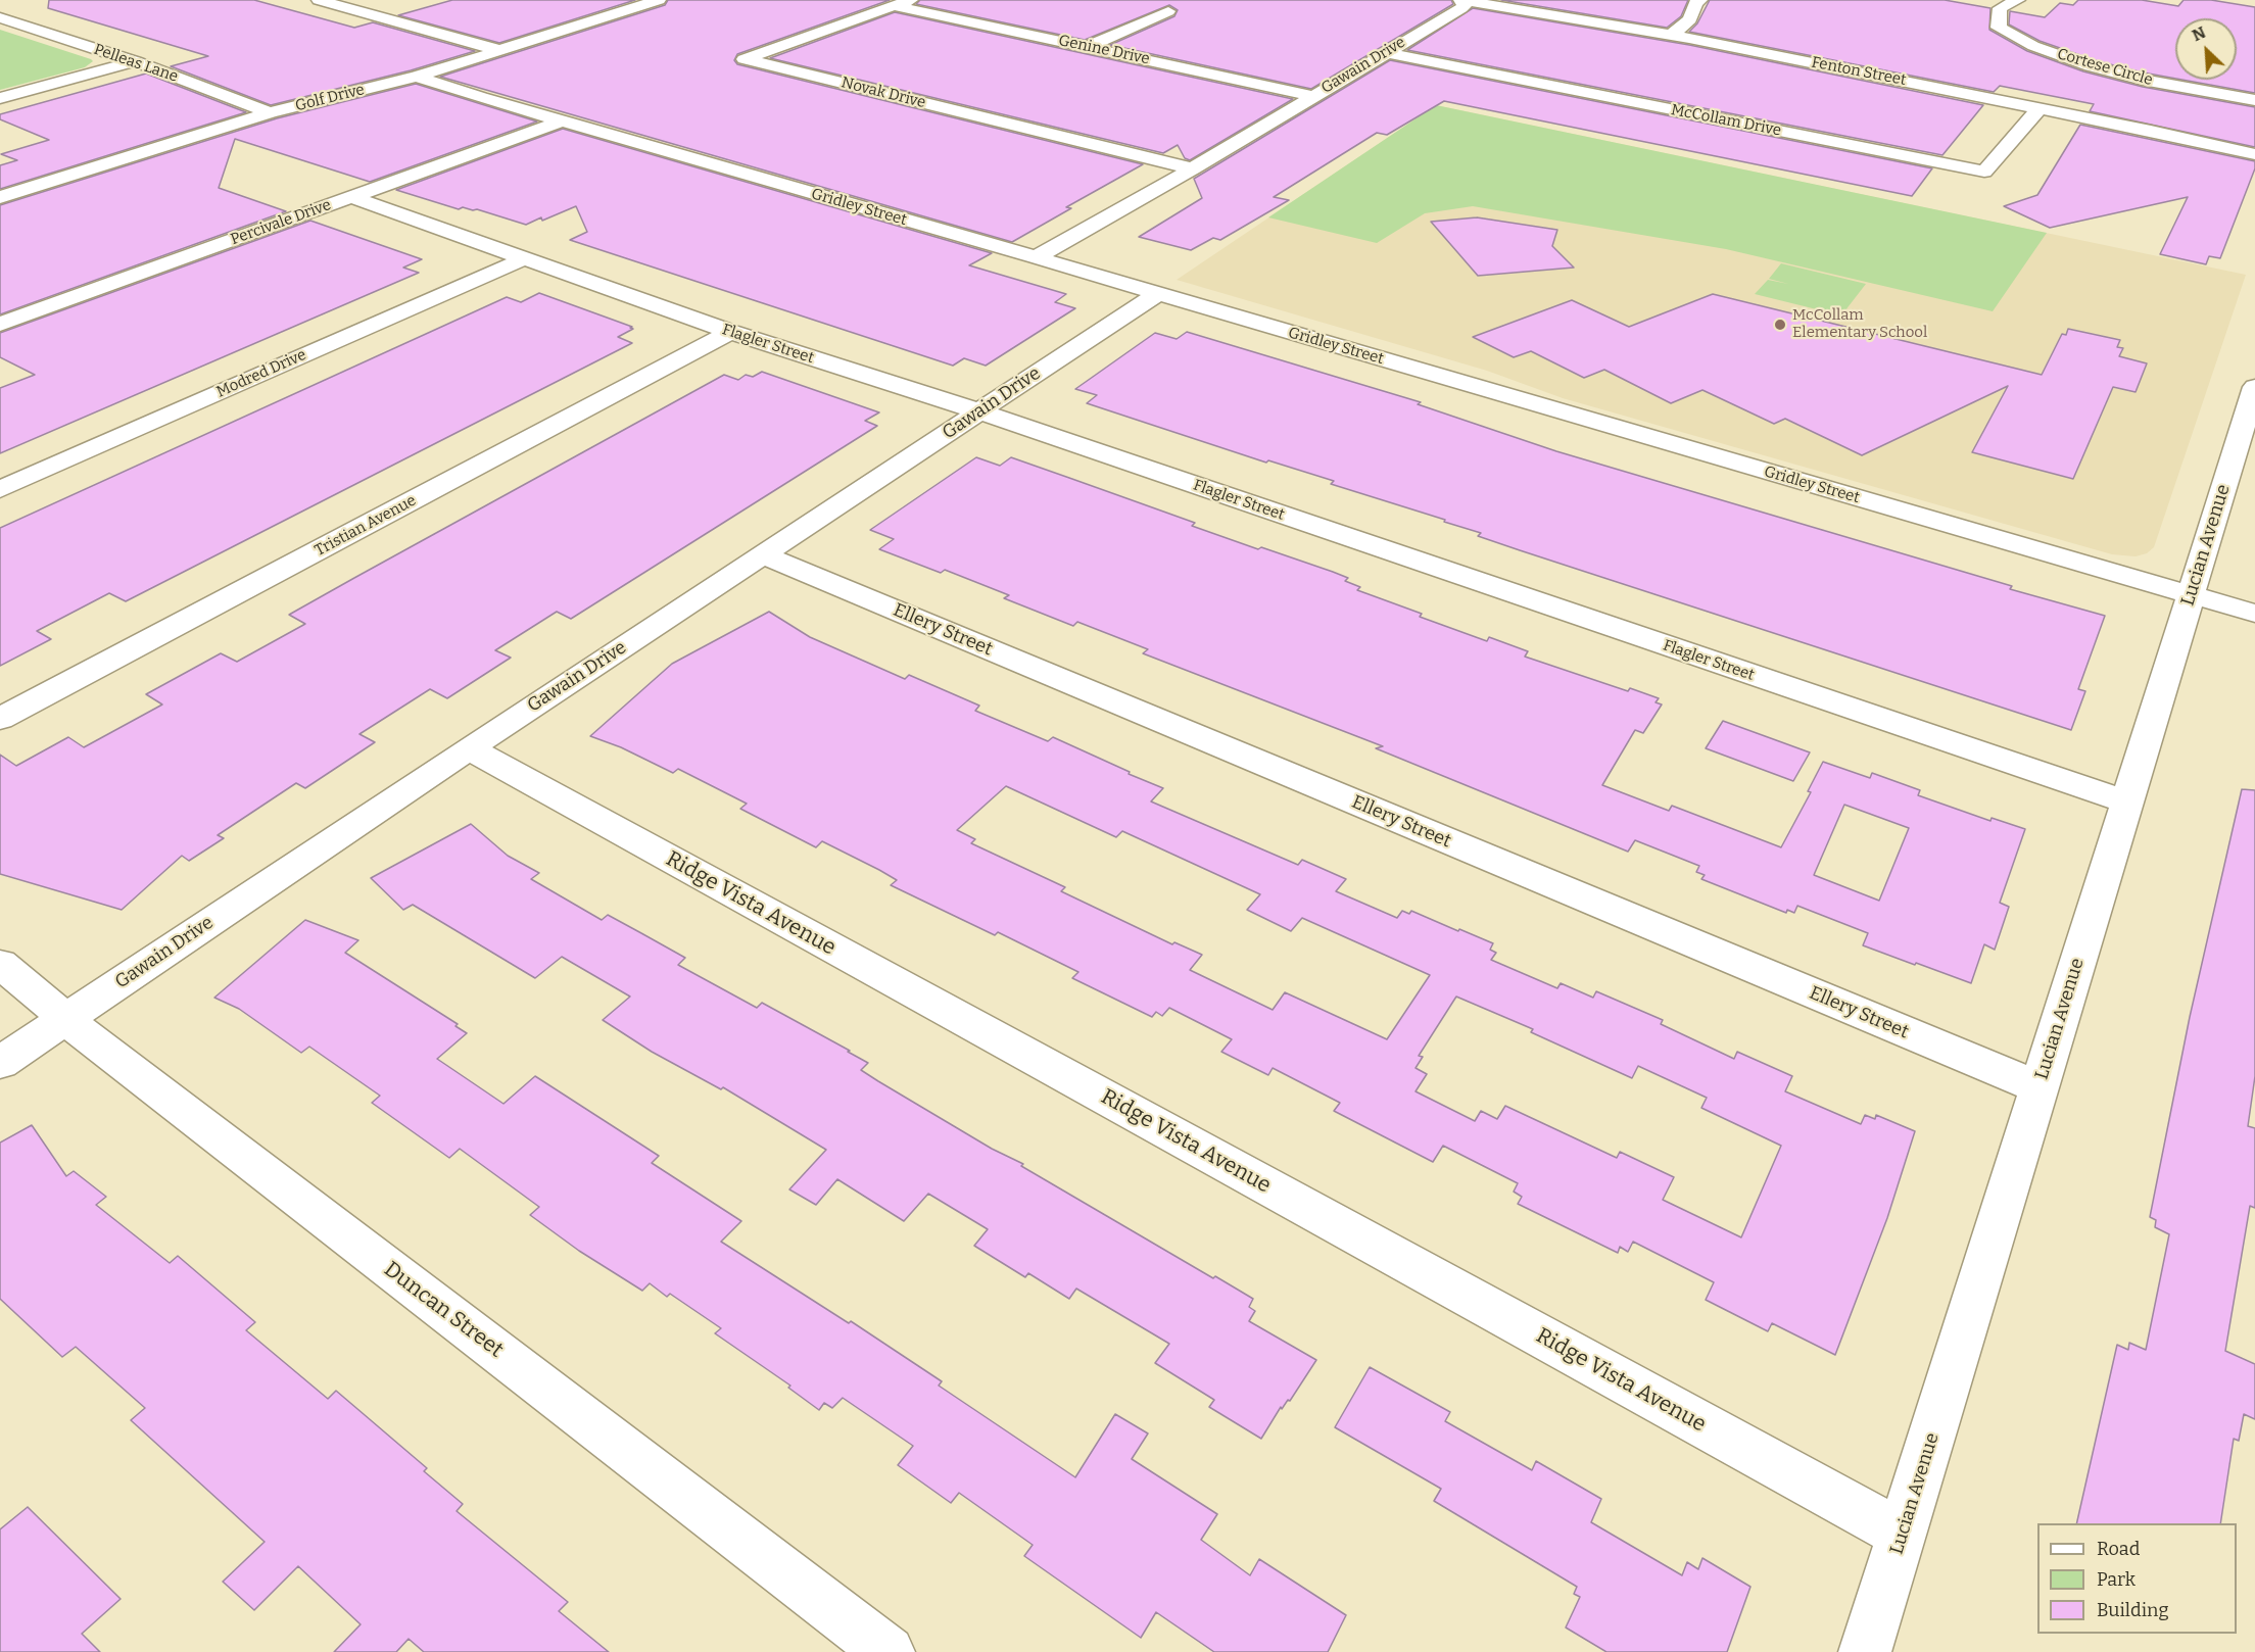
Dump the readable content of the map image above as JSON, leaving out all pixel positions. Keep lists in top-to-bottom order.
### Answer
{
  "streets": {
    "street": [
      "Genine Drive",
      "Pelleas Lane",
      "Gawain Drive",
      "Cortese Circle",
      "Fenton Street",
      "Novak Drive",
      "Golf Drive",
      "McCollam Drive",
      "Gridley Street",
      "Percivale Drive",
      "Flagler Street",
      "Modred Drive",
      "Tristian Avenue",
      "Lucian Avenue",
      "Ellery Street",
      "Ridge Vista Avenue",
      "Duncan Street"
    ]
  },
  "crossings": [
    ["Genine Drive", "Gawain Drive"],
    ["Genine Drive", "Novak Drive"],
    ["Pelleas Lane", "Golf Drive"],
    ["Gawain Drive", "Fenton Street"],
    ["Gawain Drive", "Novak Drive"],
    ["Gawain Drive", "McCollam Drive"],
    ["Gawain Drive", "Gridley Street"],
    ["Gawain Drive", "Flagler Street"],
    ["Gawain Drive", "Ellery Street"],
    ["Gawain Drive", "Ridge Vista Avenue"],
    ["Gawain Drive", "Duncan Street"],
    ["Fenton Street", "McCollam Drive"],
    ["Golf Drive", "Gridley Street"],
    ["Gridley Street", "Percivale Drive"],
    ["Gridley Street", "Lucian Avenue"],
    ["Percivale Drive", "Flagler Street"],
    ["Flagler Street", "Modred Drive"],
    ["Flagler Street", "Tristian Avenue"],
    ["Flagler Street", "Lucian Avenue"],
    ["Lucian Avenue", "Ellery Street"],
    ["Lucian Avenue", "Ridge Vista Avenue"]
  ],
  "places": ["McCollam Elementary School"],
  "legend": ["Road", "Park", "Building"],
  "north": "top left"
}
